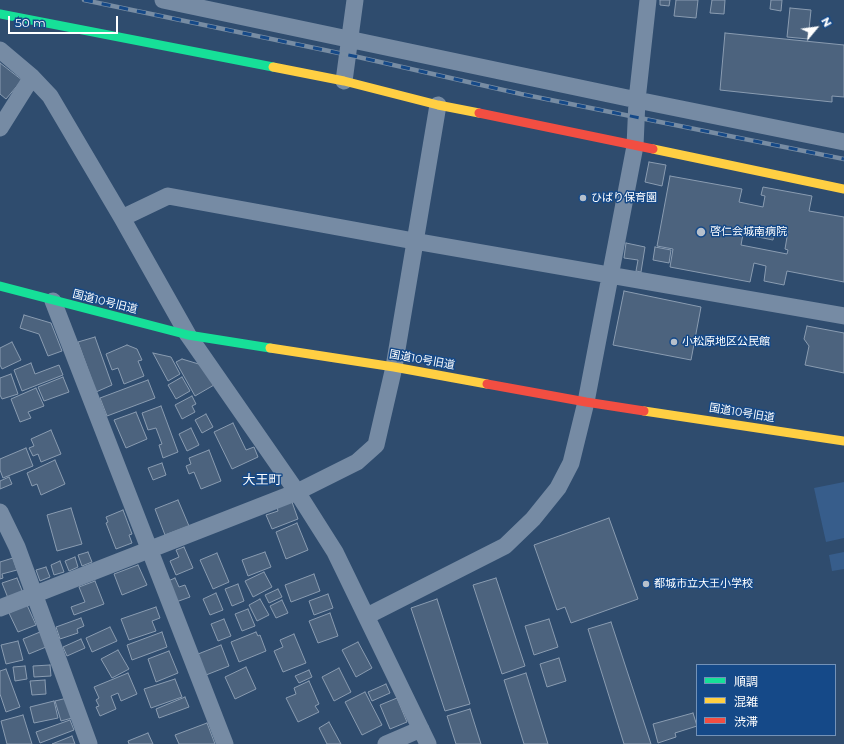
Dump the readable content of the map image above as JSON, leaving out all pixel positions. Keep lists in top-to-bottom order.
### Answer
{
  "streets": {
    "street": ["国道10号旧道"]
  },
  "districts": ["大王町"],
  "places": [
    "ひばり保育園",
    "啓仁会城南病院",
    "小松原地区公民館",
    "都城市立大王小学校"
  ],
  "legend": ["順調", "混雑", "渋滞"],
  "scale_bar": "50 m",
  "north": "top right"
}
